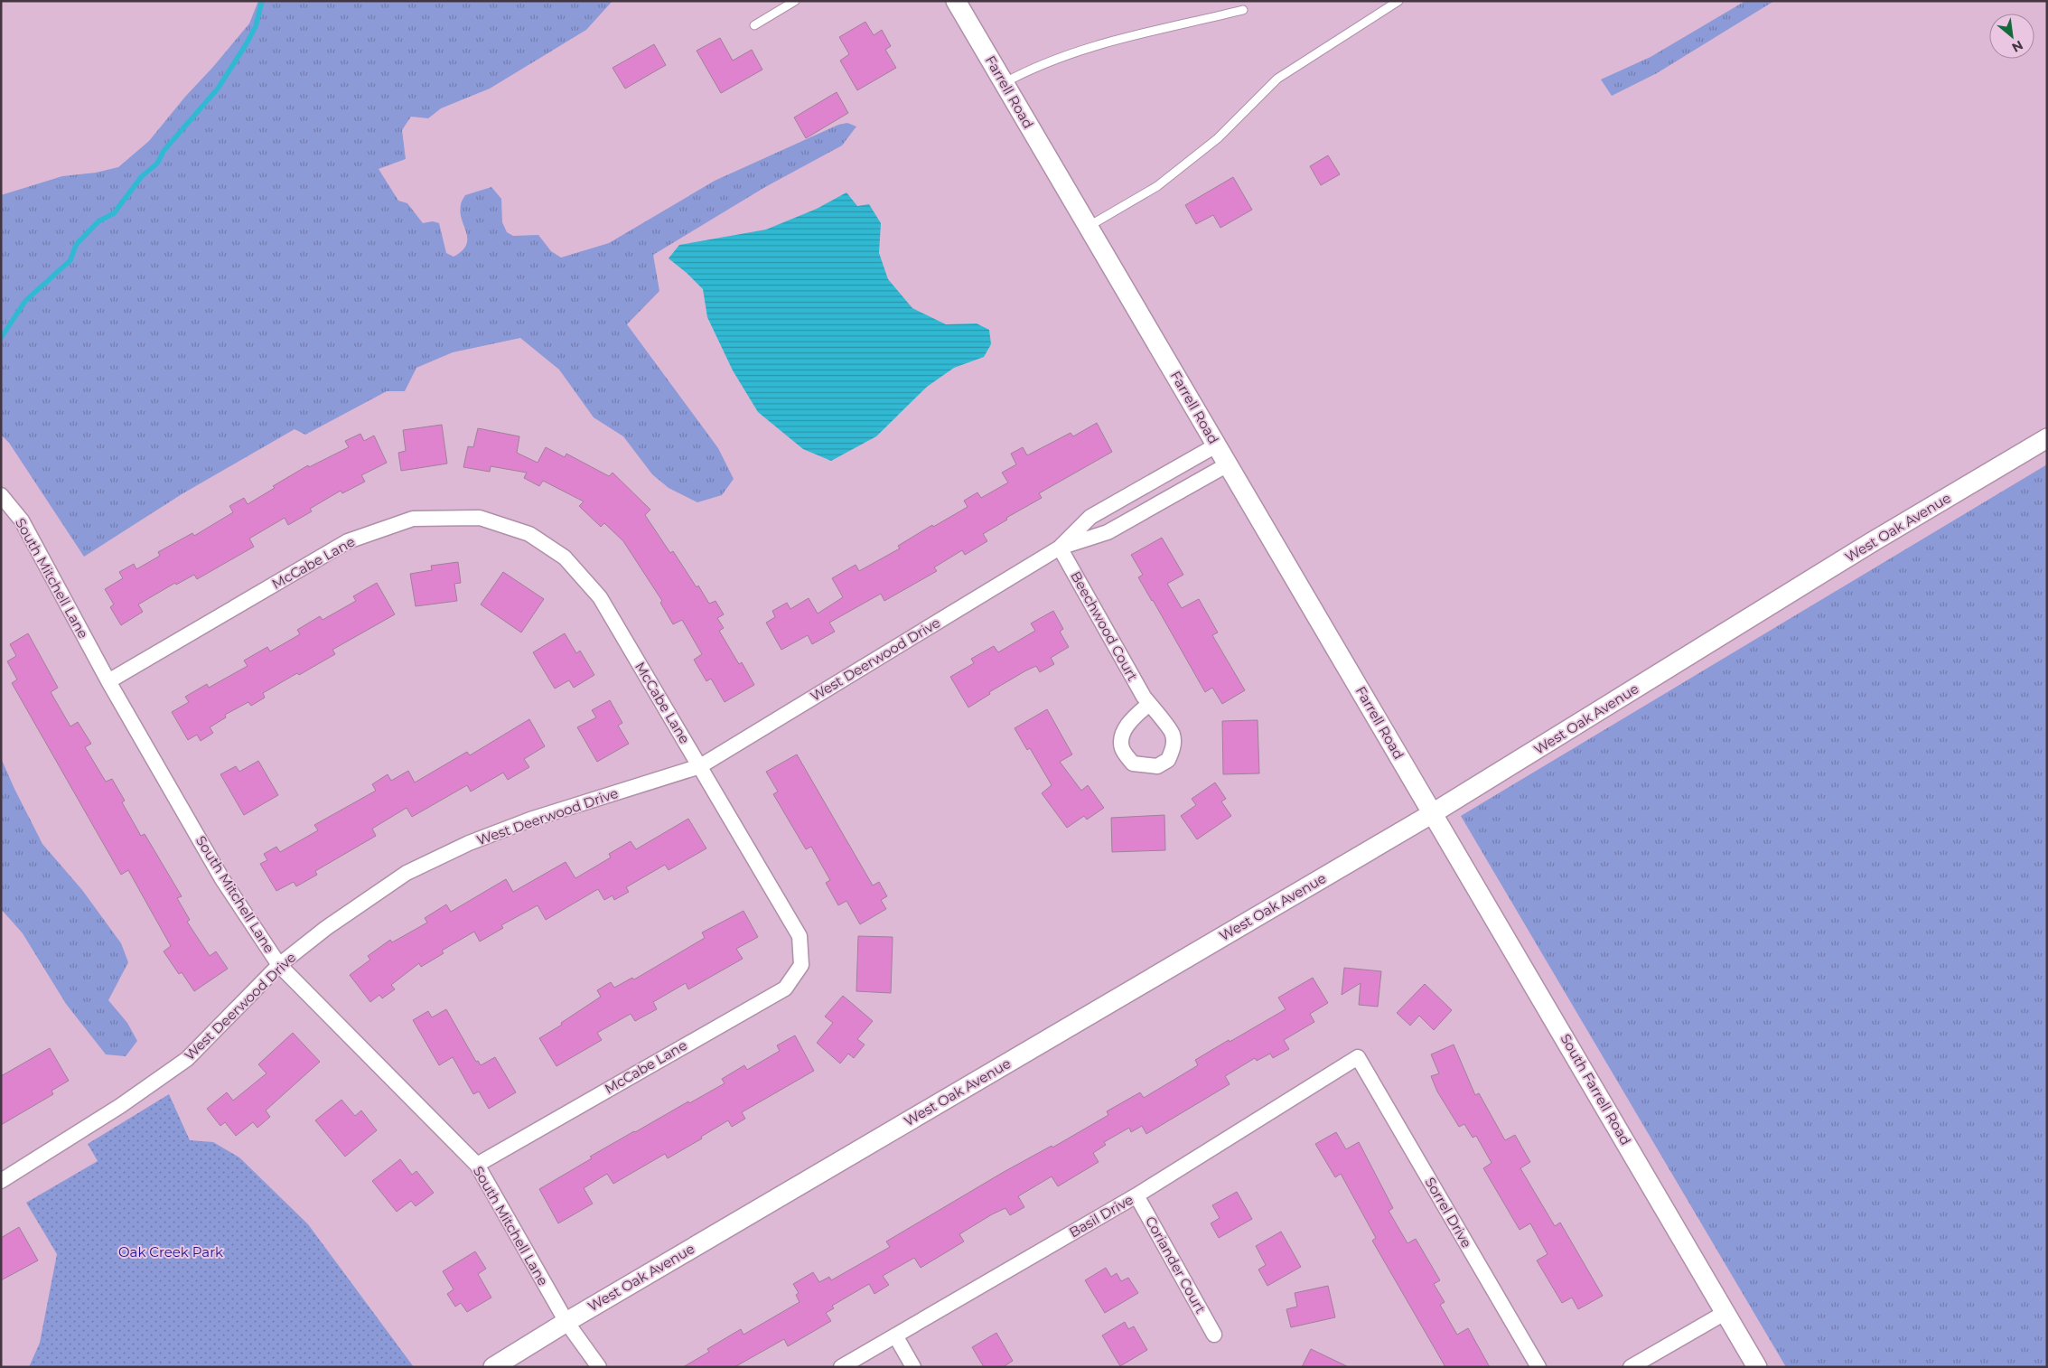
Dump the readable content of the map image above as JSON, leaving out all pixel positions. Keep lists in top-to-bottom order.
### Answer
{
  "streets": {
    "street": [
      "Farrell Road",
      "West Oak Avenue",
      "McCabe Lane",
      "South Mitchell Lane",
      "Beechwood Court",
      "West Deerwood Drive",
      "South Farrell Road",
      "Sorrel Drive",
      "Basil Drive",
      "Coriander Court"
    ]
  },
  "crossings": [
    ["Farrell Road", "West Oak Avenue"],
    ["Farrell Road", "West Deerwood Drive"],
    ["Farrell Road", "South Farrell Road"],
    ["West Oak Avenue", "South Mitchell Lane"],
    ["West Oak Avenue", "South Farrell Road"],
    ["McCabe Lane", "South Mitchell Lane"],
    ["McCabe Lane", "West Deerwood Drive"],
    ["South Mitchell Lane", "West Deerwood Drive"],
    ["Beechwood Court", "West Deerwood Drive"],
    ["Sorrel Drive", "Basil Drive"],
    ["Basil Drive", "Coriander Court"]
  ],
  "parks": ["Oak Creek Park"],
  "north": "bottom right"
}
